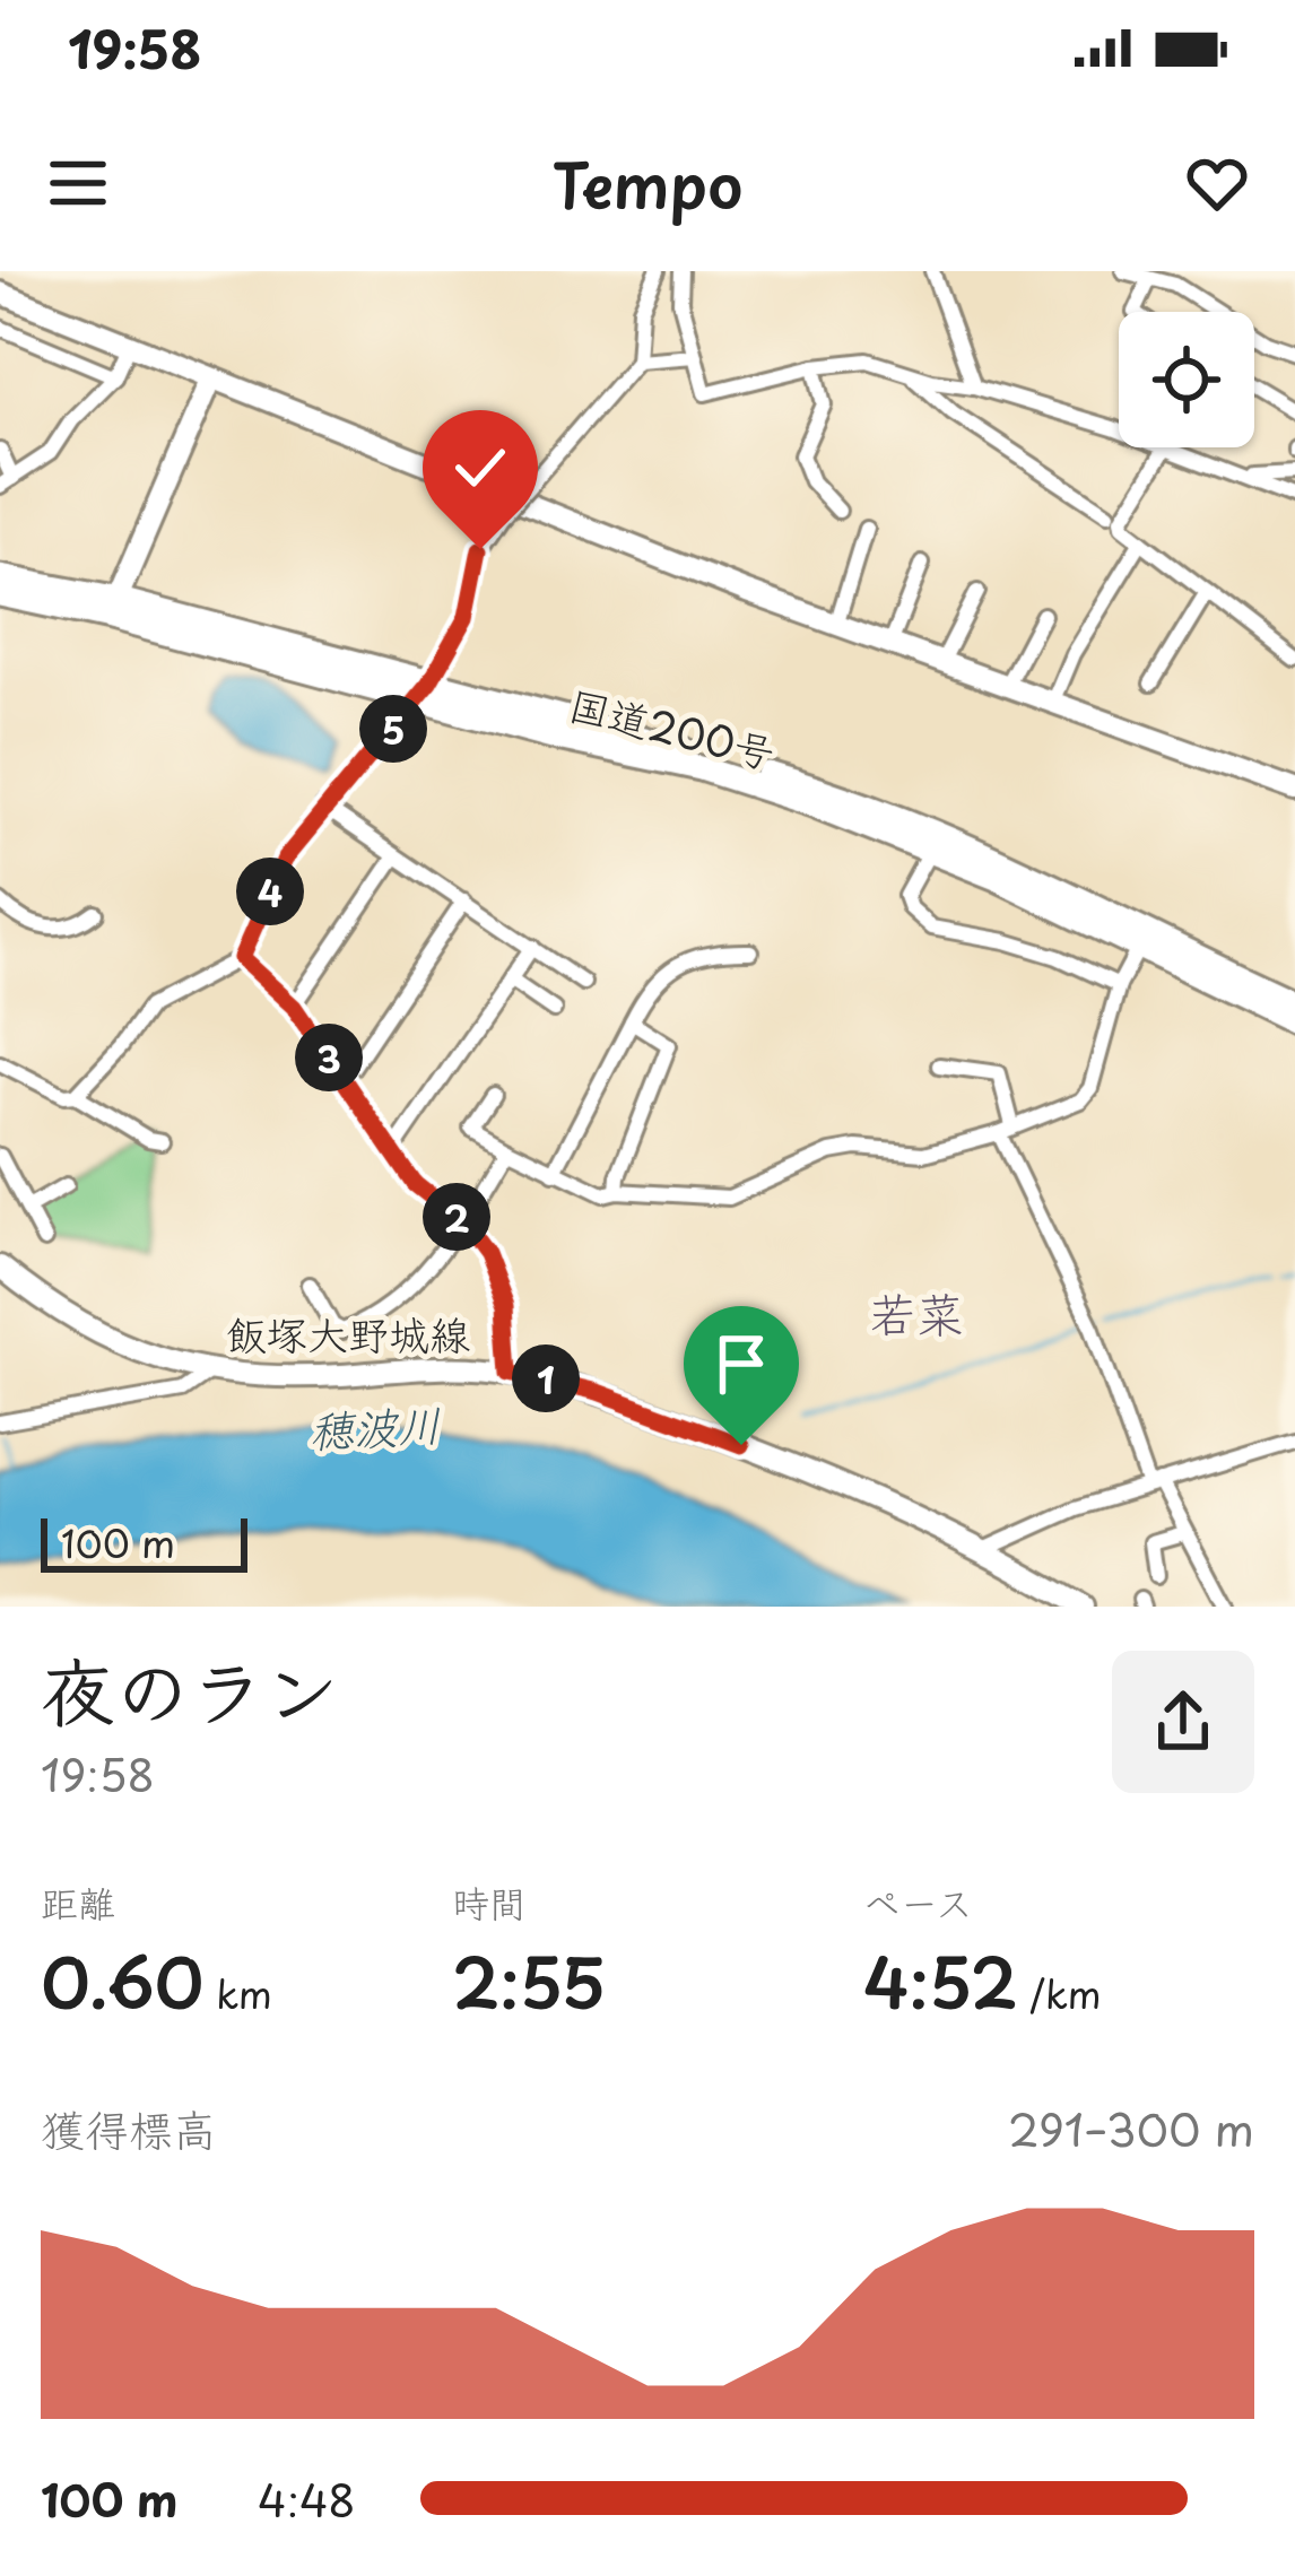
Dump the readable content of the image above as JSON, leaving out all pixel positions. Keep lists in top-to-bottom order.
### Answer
{
  "streets": {
    "highway": ["国道200号"],
    "street": ["飯塚大野城線"]
  },
  "districts": ["若菜"],
  "water": ["穂波川"],
  "scale_bar": "100 m",
  "page": {
    "status": "19:58",
    "header": "Tempo",
    "pins": [
      "5",
      "4",
      "3",
      "2",
      "1"
    ],
    "scale": "100 m",
    "heading": ["夜のラン", "19:58"],
    "stats": [
      ["距離", "0.60 km"],
      ["時間", "2:55"],
      ["ペース", "4:52 /km"]
    ],
    "chart": ["獲得標高", "291–300 m"],
    "list": [
      {
        "name": "100 m",
        "note": "4:48"
      }
    ]
  }
}
